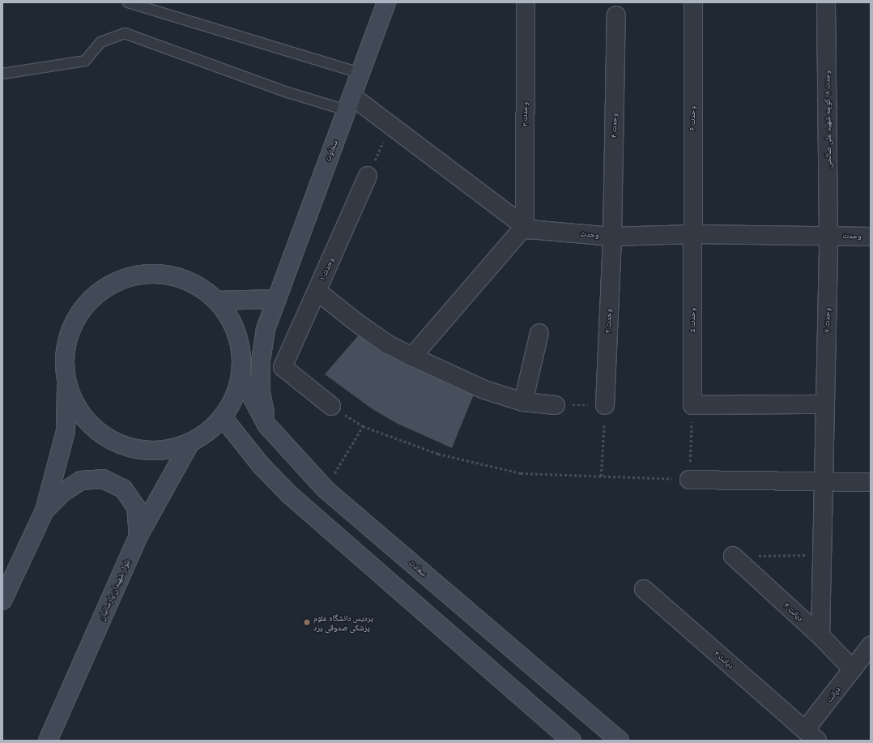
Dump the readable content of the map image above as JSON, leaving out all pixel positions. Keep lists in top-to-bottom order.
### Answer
{
  "streets": {
    "street": [
      "وحدت ۲",
      "وحدت ۶",
      "وحدت ۸- کوچه شهید علی صالحی",
      "وحدت ۴",
      "سخاوت",
      "وحدت",
      "وحدت ۱",
      "وحدت ۵",
      "وحدت ۷",
      "وحدت ۳",
      "سعادت",
      "بلوار شهیدان پارسائیان",
      "دیانت ۴",
      "دیانت ۲",
      "دیانت"
    ]
  },
  "crossings": [
    ["وحدت ۲", "وحدت"],
    ["وحدت ۶", "وحدت"],
    ["وحدت ۶", "وحدت ۵"],
    ["وحدت ۸- کوچه شهید علی صالحی", "وحدت"],
    ["وحدت ۸- کوچه شهید علی صالحی", "وحدت ۷"],
    ["وحدت ۴", "وحدت"],
    ["وحدت ۴", "وحدت ۳"],
    ["سخاوت", "وحدت"],
    ["وحدت", "وحدت ۵"],
    ["وحدت", "وحدت ۷"],
    ["وحدت", "وحدت ۳"],
    ["وحدت ۷", "دیانت ۴"],
    ["دیانت ۴", "دیانت"],
    ["دیانت ۲", "دیانت"]
  ],
  "places": ["پردیس دانشگاه علوم پزشکی صدوقی یزد"]
}
